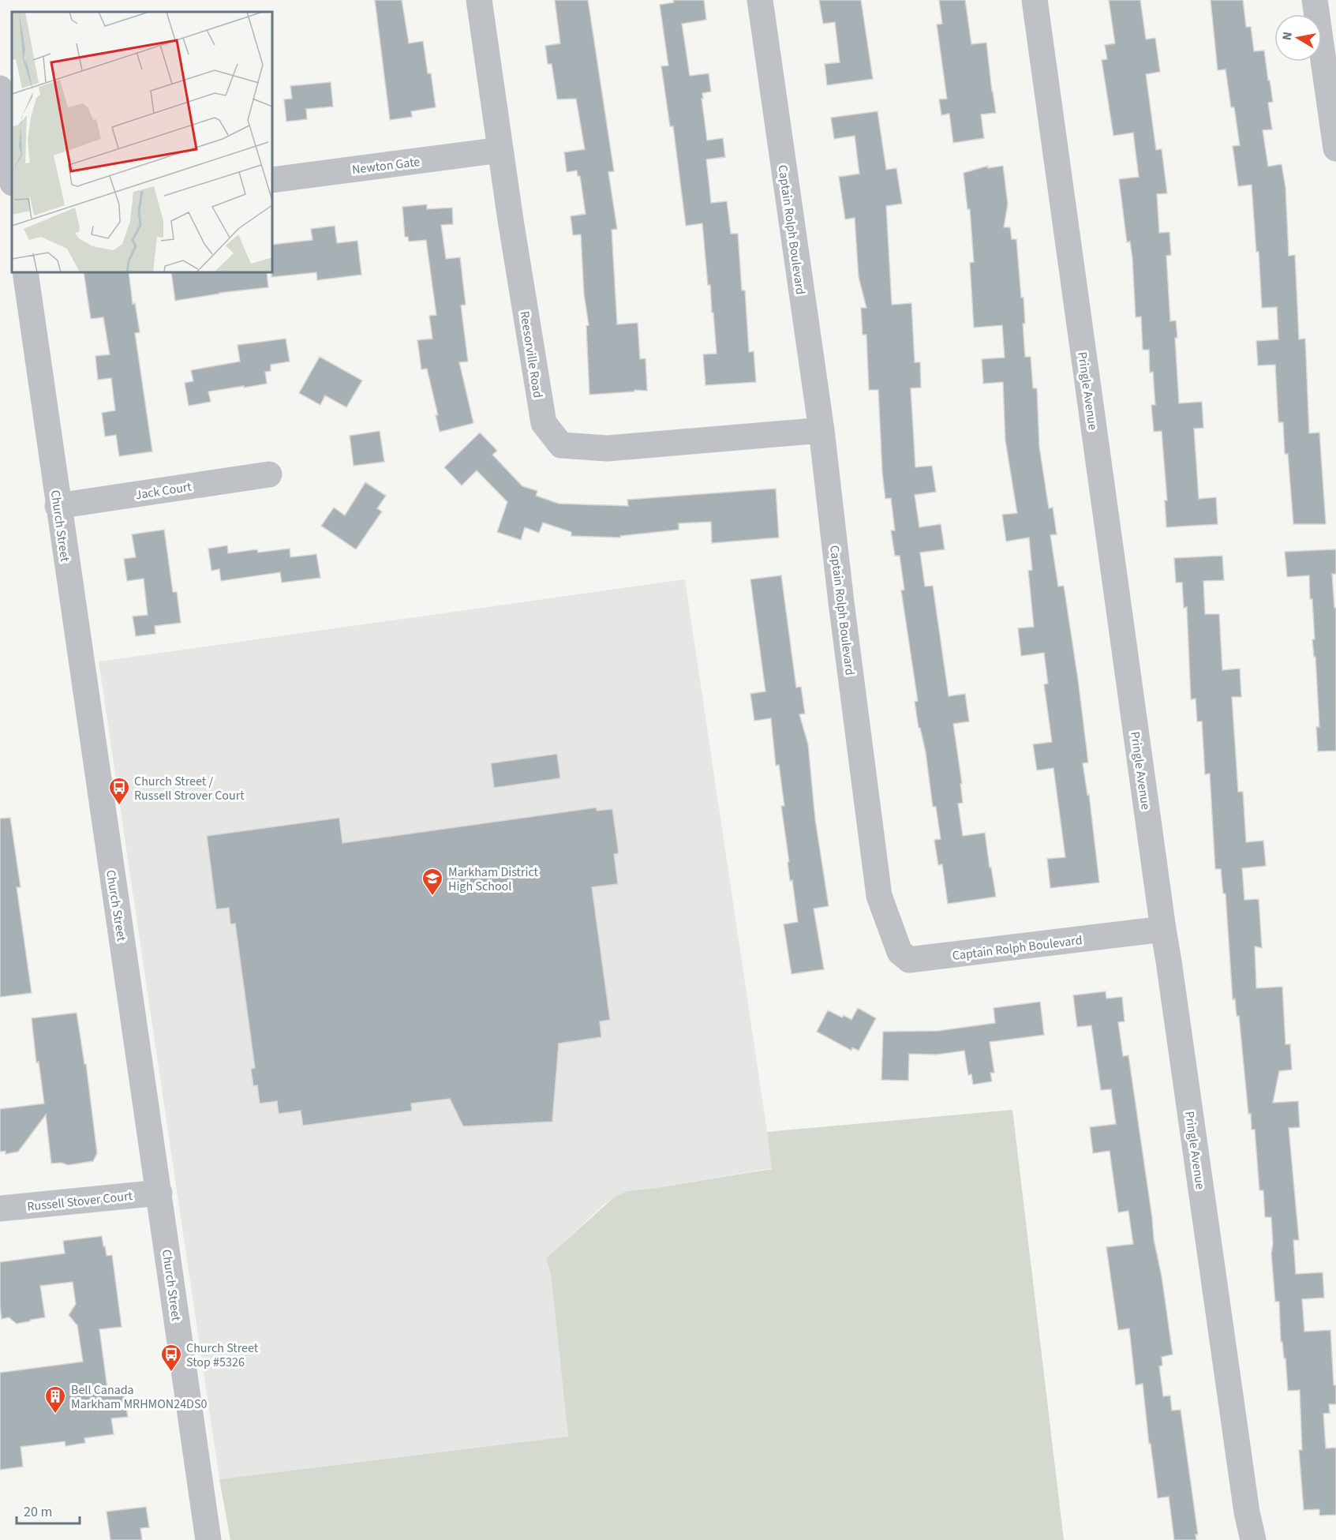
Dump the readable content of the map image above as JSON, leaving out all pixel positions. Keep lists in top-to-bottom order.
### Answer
{
  "streets": {
    "street": [
      "Newton Gate",
      "Captain Rolph Boulevard",
      "Reesorville Road",
      "Pringle Avenue",
      "Jack Court",
      "Church Street",
      "Russell Stover Court"
    ]
  },
  "crossings": [
    ["Newton Gate", "Reesorville Road"],
    ["Captain Rolph Boulevard", "Reesorville Road"],
    ["Captain Rolph Boulevard", "Pringle Avenue"],
    ["Jack Court", "Church Street"],
    ["Church Street", "Russell Stover Court"]
  ],
  "places": {
    "bus stop": ["Church Street / Russell Strover Court", "Church Street Stop #5326"],
    "school or university": ["Markham District High School"],
    "building": ["Bell Canada Markham MRHMON24DS0"]
  },
  "scale_bar": "20 m",
  "north": "left"
}
